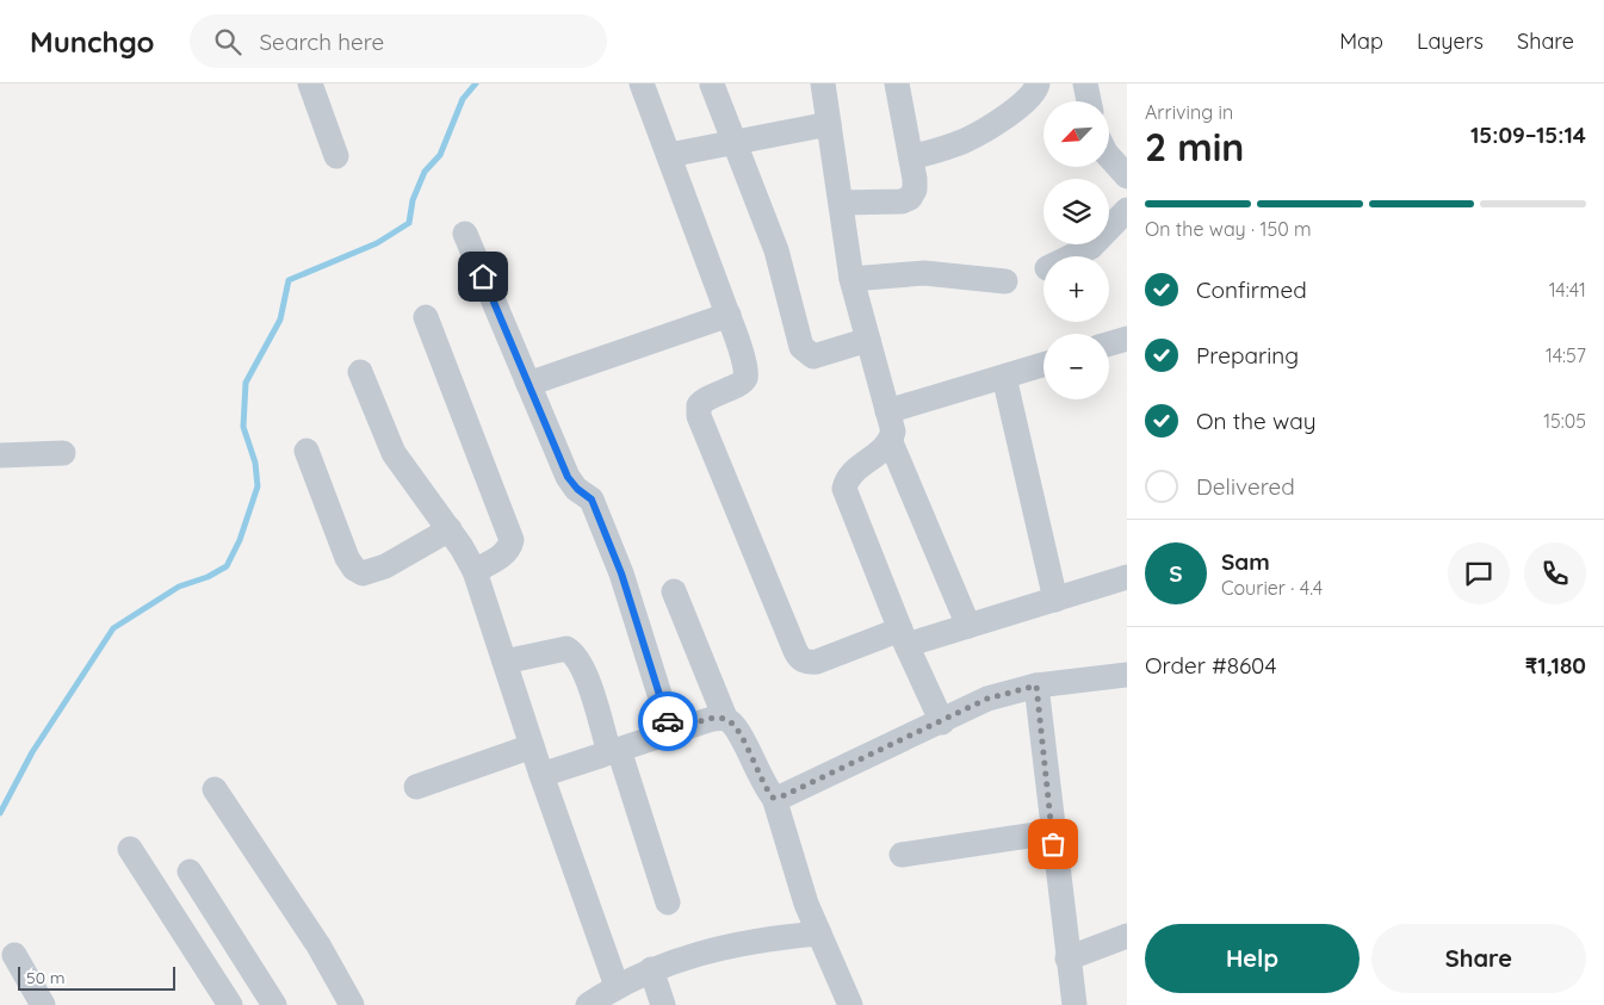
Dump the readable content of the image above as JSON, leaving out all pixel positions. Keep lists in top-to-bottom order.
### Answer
{
  "scale_bar": "50 m",
  "north": "bottom left",
  "page": {
    "header": "Munchgo",
    "search": "Search here",
    "nav": ["Map", "Layers", "Share"],
    "heading": ["2 min", "Arriving in", "15:09–15:14"],
    "panel": [
      "Sam",
      "Courier · 4.4",
      "Order #8604",
      "₹1,180"
    ],
    "map_buttons": ["+", "−"],
    "bar": "On the way · 150 m",
    "list": [
      ["Confirmed", "14:41"],
      ["Preparing", "14:57"],
      ["On the way", "15:05"],
      "Delivered"
    ],
    "round": "S",
    "buttons": ["Help", "Share"],
    "scale": "50 m"
  }
}
